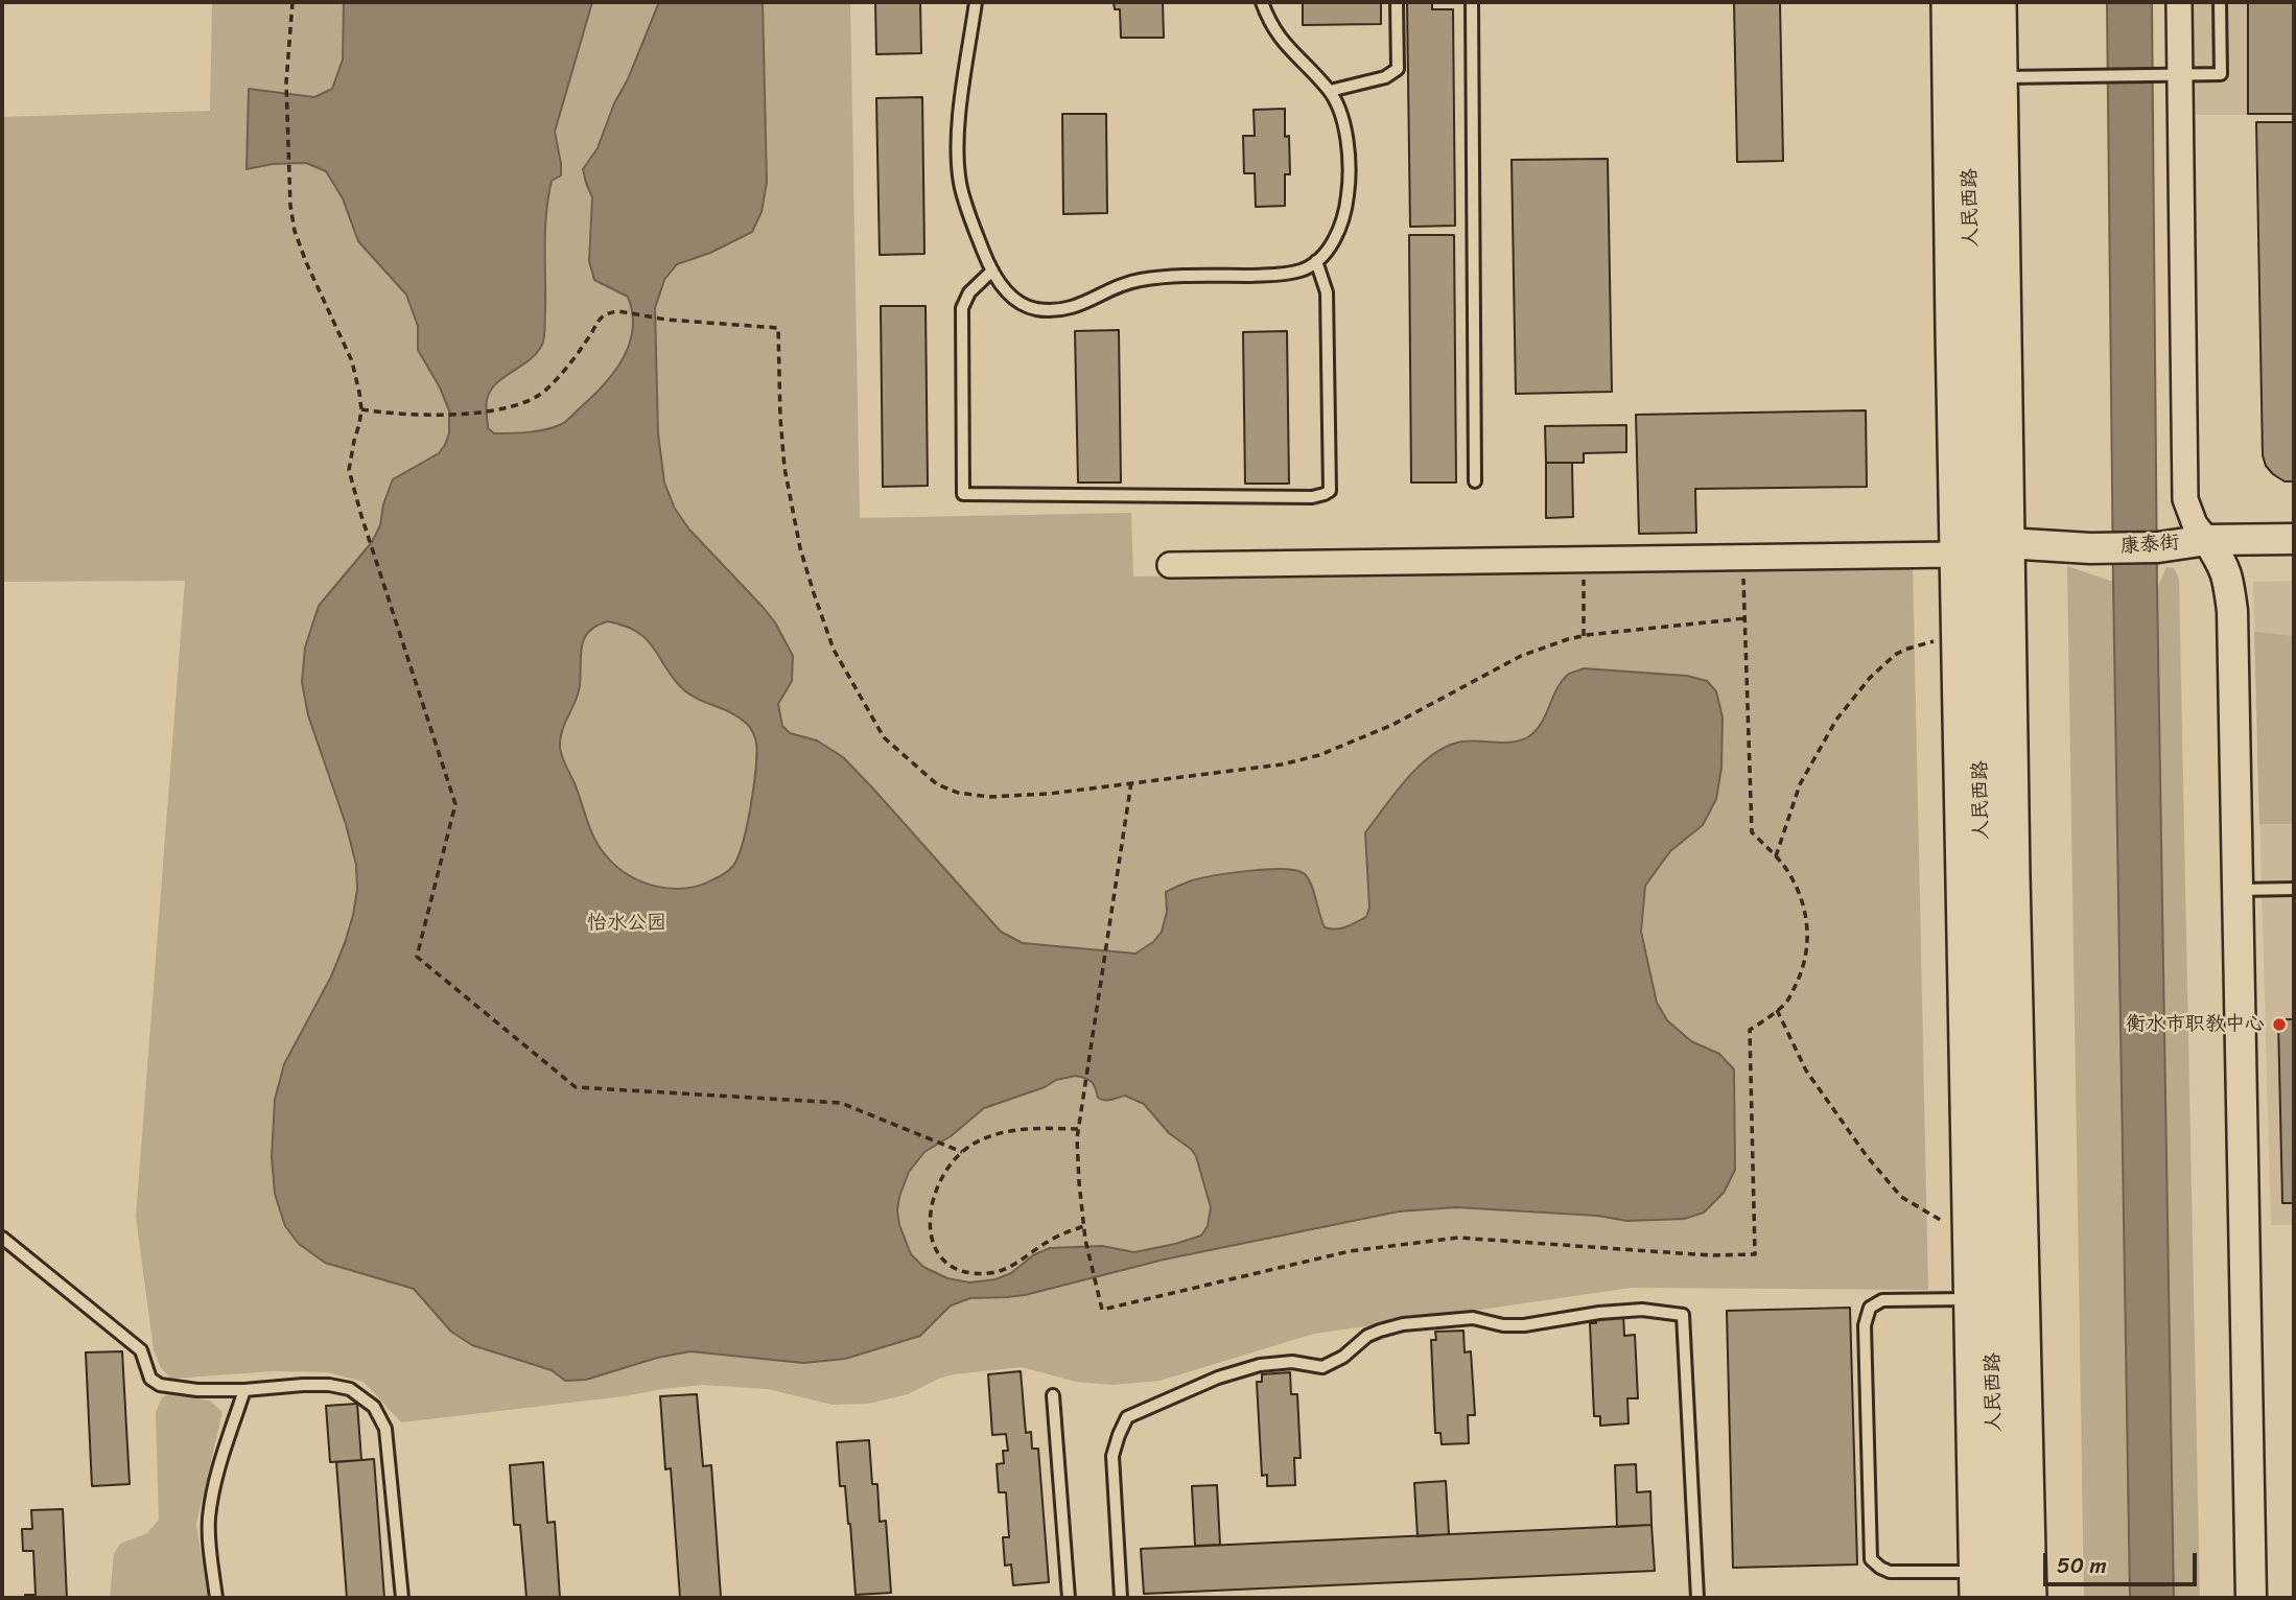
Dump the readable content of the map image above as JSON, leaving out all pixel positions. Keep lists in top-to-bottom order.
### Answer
{
  "streets": {
    "main road": ["人民西路"],
    "street": ["康泰街"]
  },
  "crossings": [
    ["人民西路", "康泰街"]
  ],
  "parks": ["怡水公园"],
  "places": ["衡水市职教中心"],
  "scale_bar": "50 m"
}
